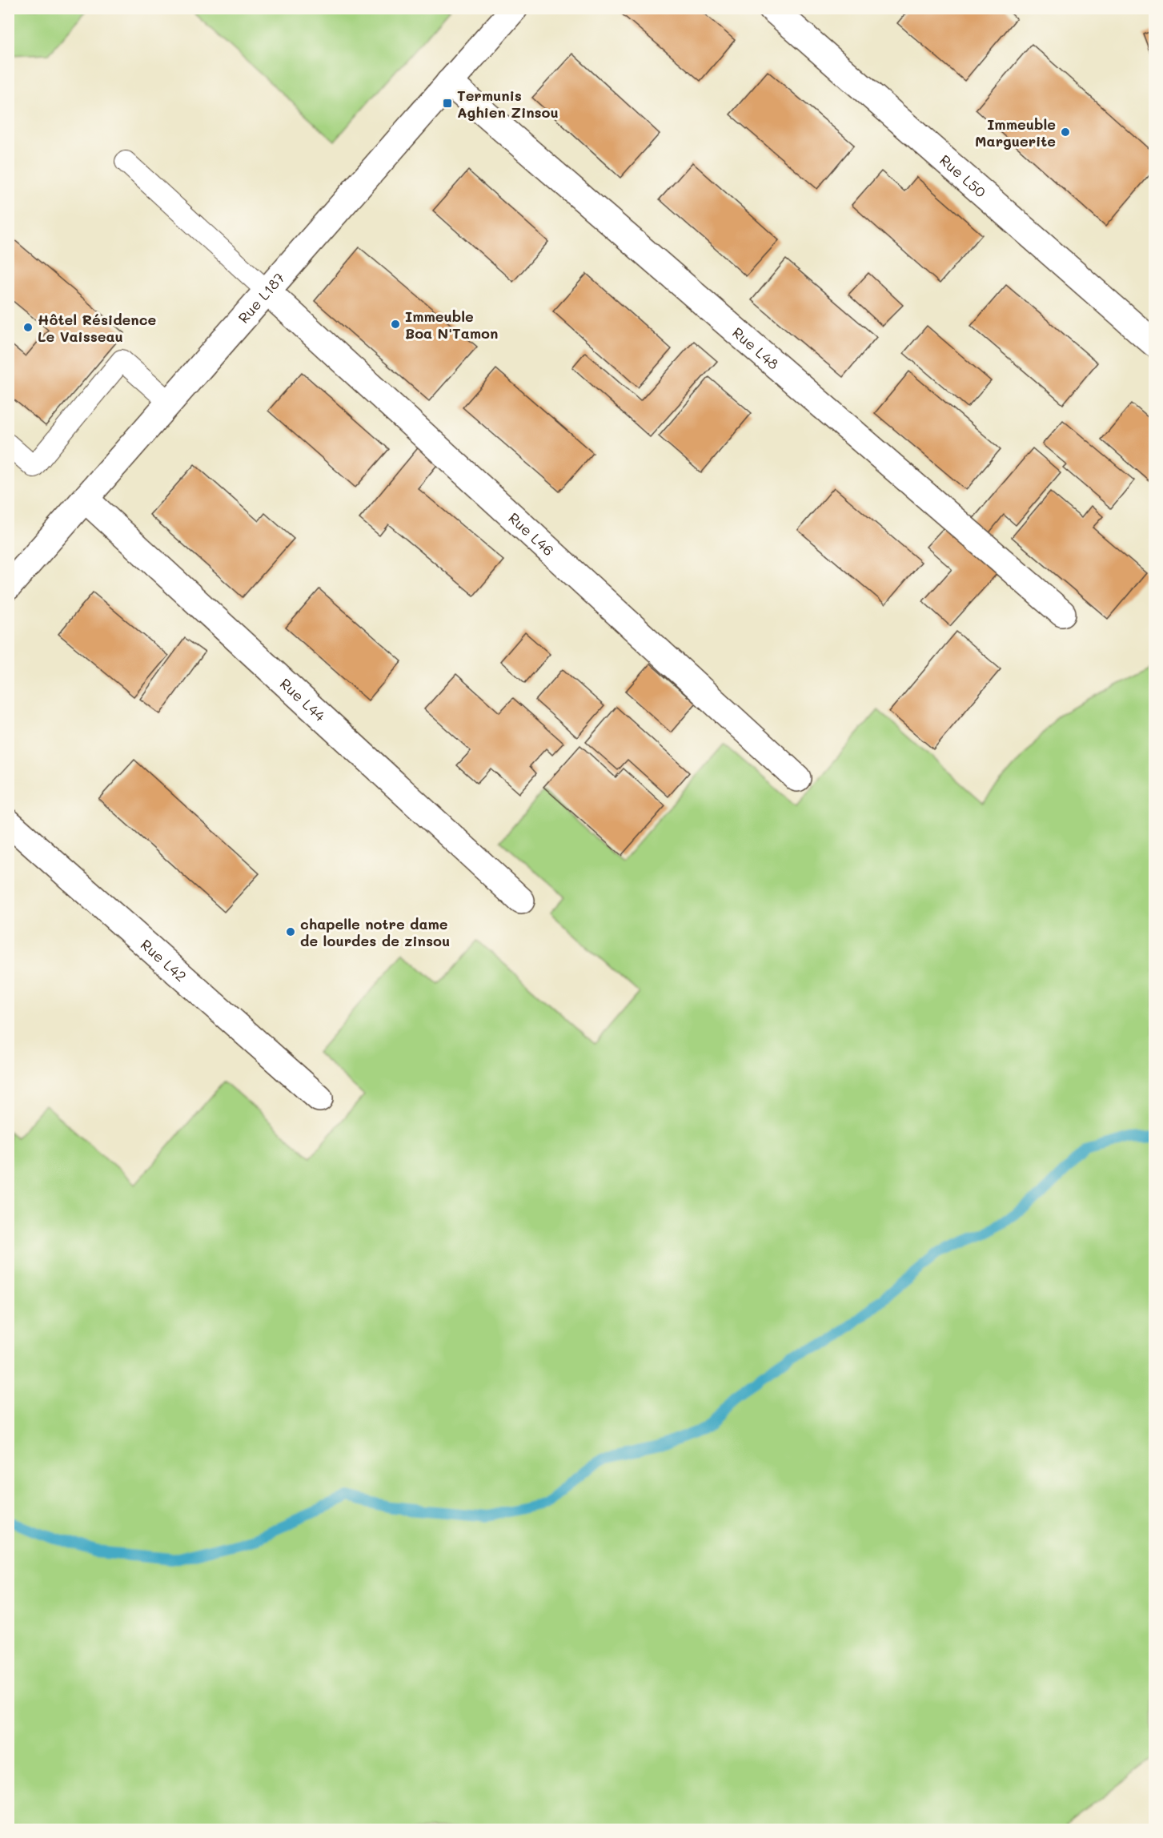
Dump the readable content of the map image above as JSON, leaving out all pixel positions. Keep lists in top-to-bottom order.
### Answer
{
  "streets": {
    "street": [
      "Rue L50",
      "Rue L187",
      "Rue L48",
      "Rue L46",
      "Rue L44",
      "Rue L42"
    ]
  },
  "crossings": [
    ["Rue L187", "Rue L48"],
    ["Rue L187", "Rue L46"],
    ["Rue L187", "Rue L44"]
  ],
  "places": {
    "transit": ["Termunis Aghien Zinsou"],
    "other": [
      "Immeuble Marguerite",
      "Immeuble Boa N'Tamon",
      "Hôtel Résidence Le Vaisseau",
      "chapelle notre dame de lourdes de zinsou"
    ]
  }
}
